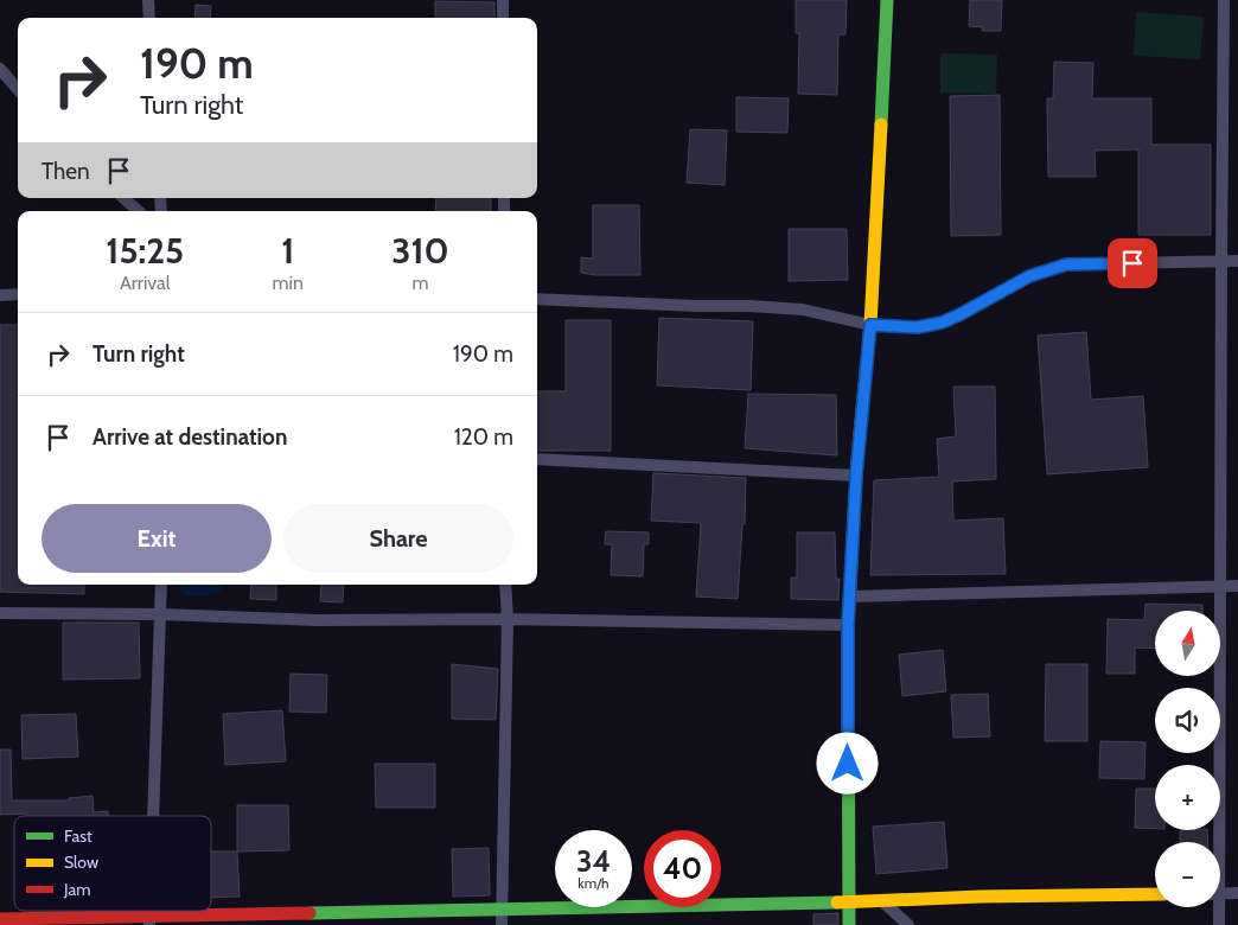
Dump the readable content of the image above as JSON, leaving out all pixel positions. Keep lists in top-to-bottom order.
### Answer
{
  "legend": ["Fast", "Slow", "Jam"],
  "north": "top",
  "page": {
    "turn": ["190 m", "Turn right"],
    "then": "Then",
    "eta": [
      "15:25",
      "Arrival",
      "1",
      "min",
      "310",
      "m"
    ],
    "list": [
      {
        "name": "Turn right",
        "value": "190 m"
      },
      {
        "name": "Arrive at destination",
        "value": "120 m"
      }
    ],
    "buttons": ["Exit", "Share"],
    "map_buttons": ["+", "−"],
    "speed": "34 km/h",
    "limit": "40"
  }
}
